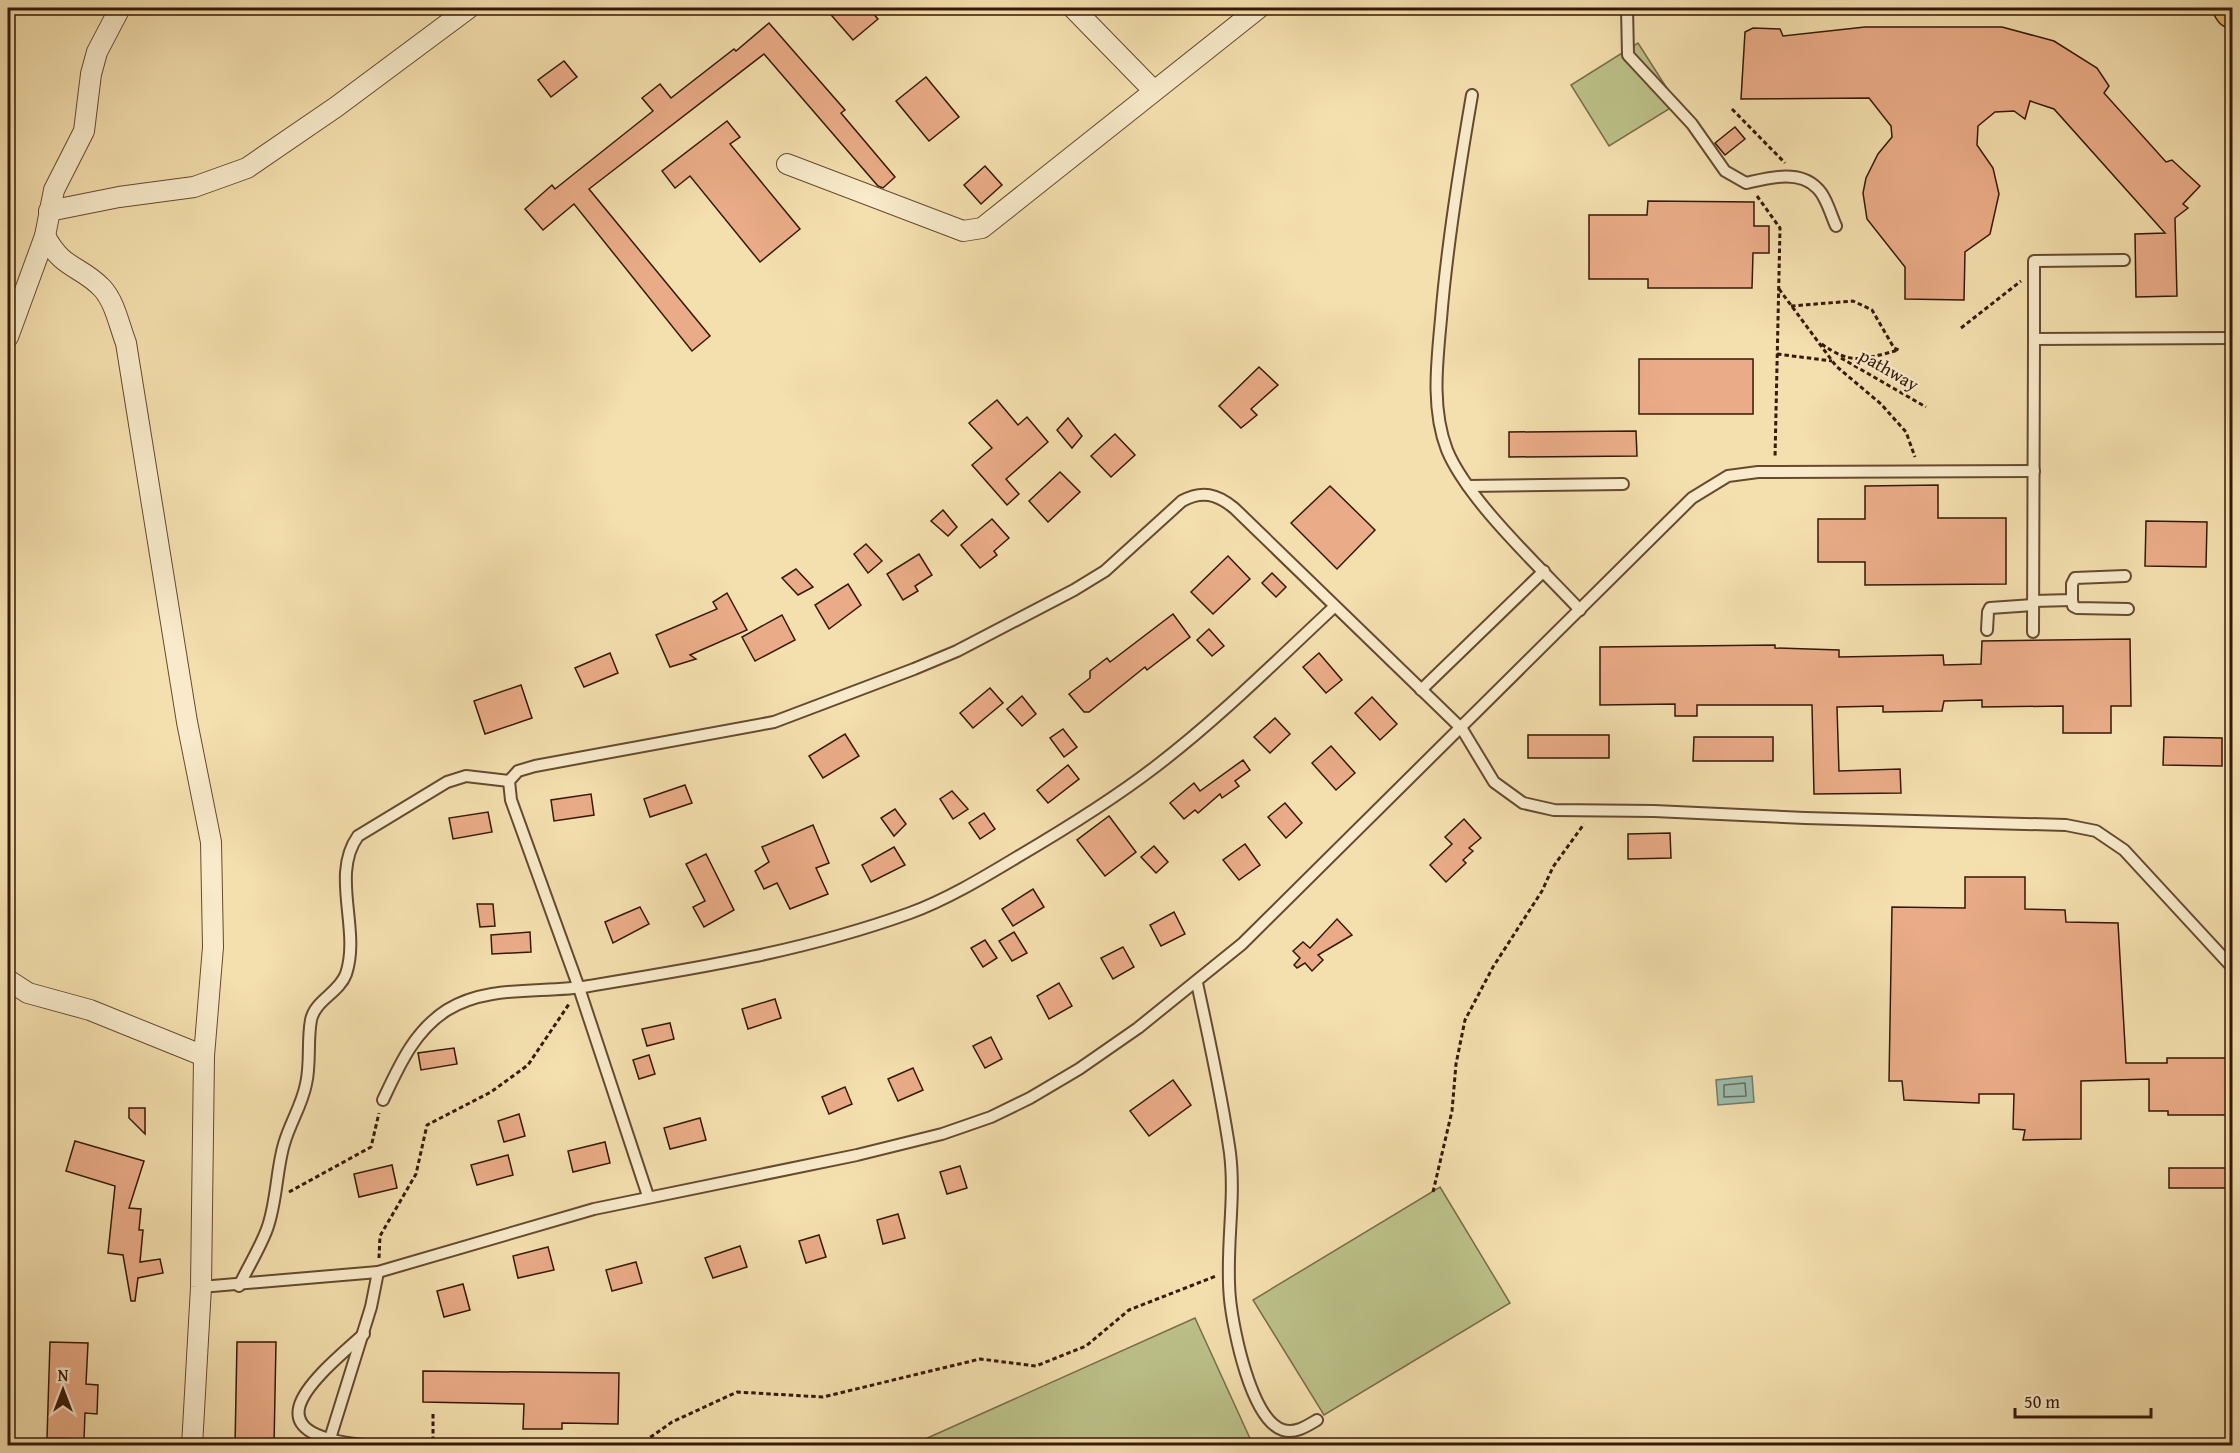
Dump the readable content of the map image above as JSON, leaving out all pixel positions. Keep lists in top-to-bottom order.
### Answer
{
  "streets": {
    "path": ["pathway"]
  },
  "scale_bar": "50 m",
  "north": "top"
}
